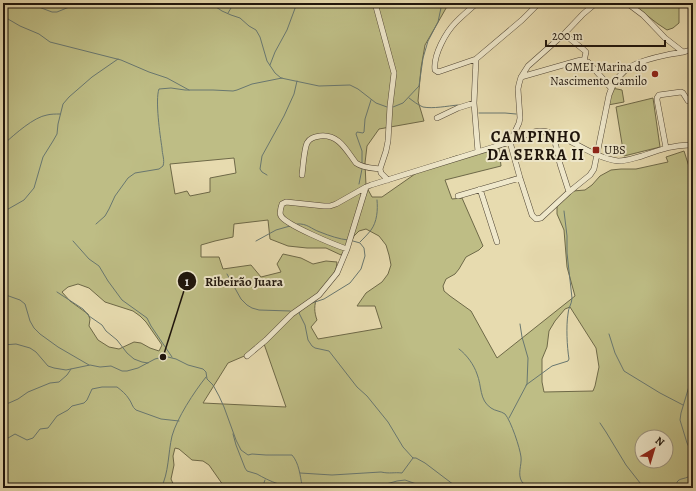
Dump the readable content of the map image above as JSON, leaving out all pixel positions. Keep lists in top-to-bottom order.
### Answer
{
  "districts": ["CAMPINHO DA SERRA II"],
  "places": {
    "other": ["CMEI Marina do Nascimento Camilo", "Ribeirão Juara"],
    "transit": ["UBS"]
  },
  "scale_bar": "200 m",
  "north": "top right"
}
